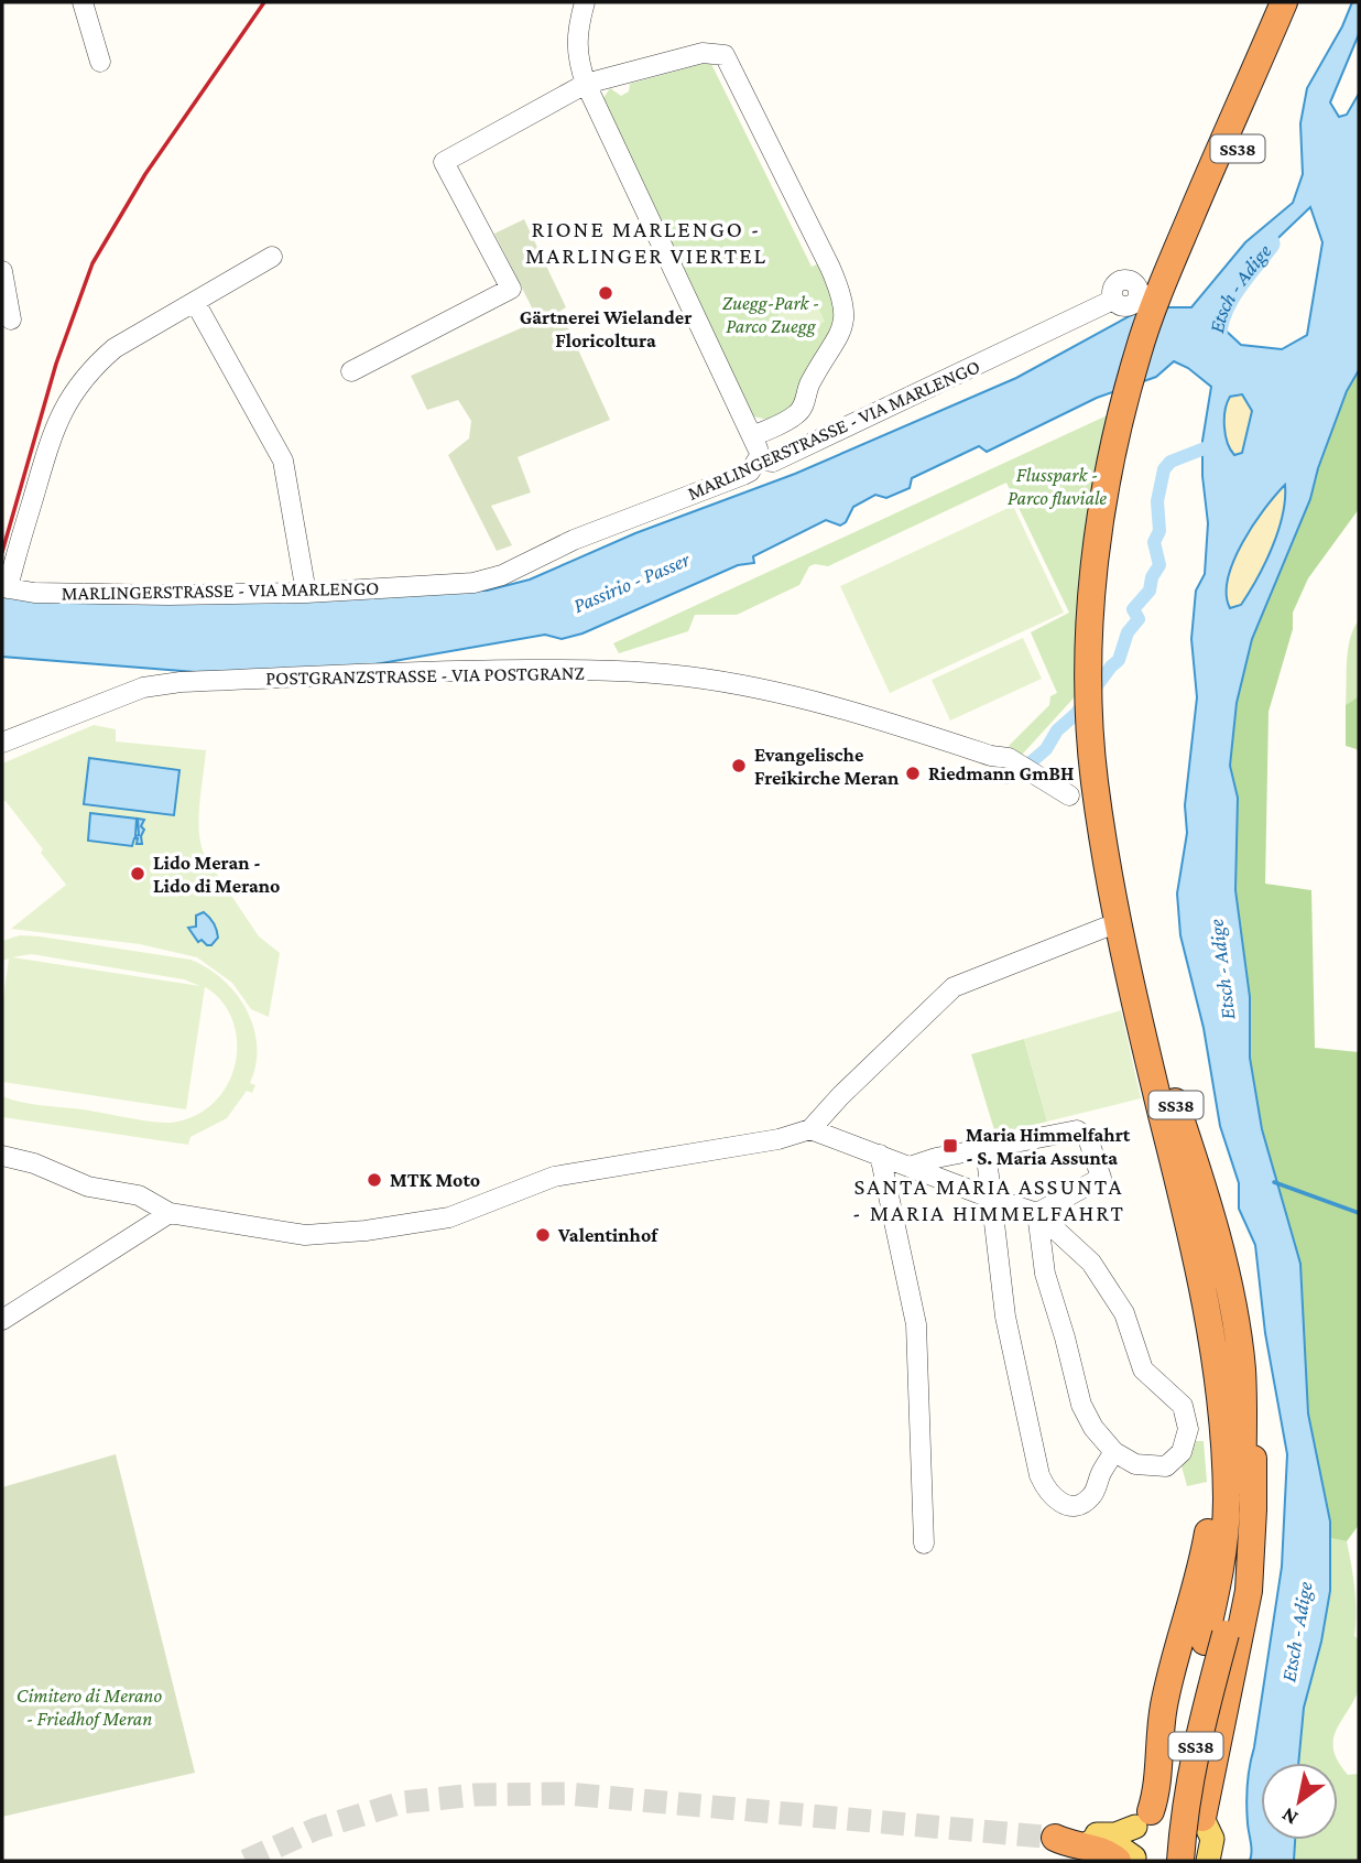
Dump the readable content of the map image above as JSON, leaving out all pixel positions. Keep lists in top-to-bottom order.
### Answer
{
  "streets": {
    "highway": ["SS38"],
    "street": ["MARLINGERSTRASSE - VIA MARLENGO", "POSTGRANZSTRASSE - VIA POSTGRANZ"]
  },
  "districts": ["RIONE MARLENGO - MARLINGER VIERTEL", "SANTA MARIA ASSUNTA - MARIA HIMMELFAHRT"],
  "water": ["Etsch - Adige", "Passirio - Passer"],
  "parks": ["Zuegg-Park - Parco Zuegg", "Flusspark - Parco fluviale", "Cimitero di Merano - Friedhof Meran"],
  "places": {
    "other": [
      "Gärtnerei Wielander Floricoltura",
      "Evangelische Freikirche Meran",
      "Riedmann GmBH",
      "Lido Meran - Lido di Merano",
      "MTK Moto",
      "Valentinhof"
    ],
    "transit": ["Maria Himmelfahrt - S. Maria Assunta"]
  },
  "north": "bottom left"
}
